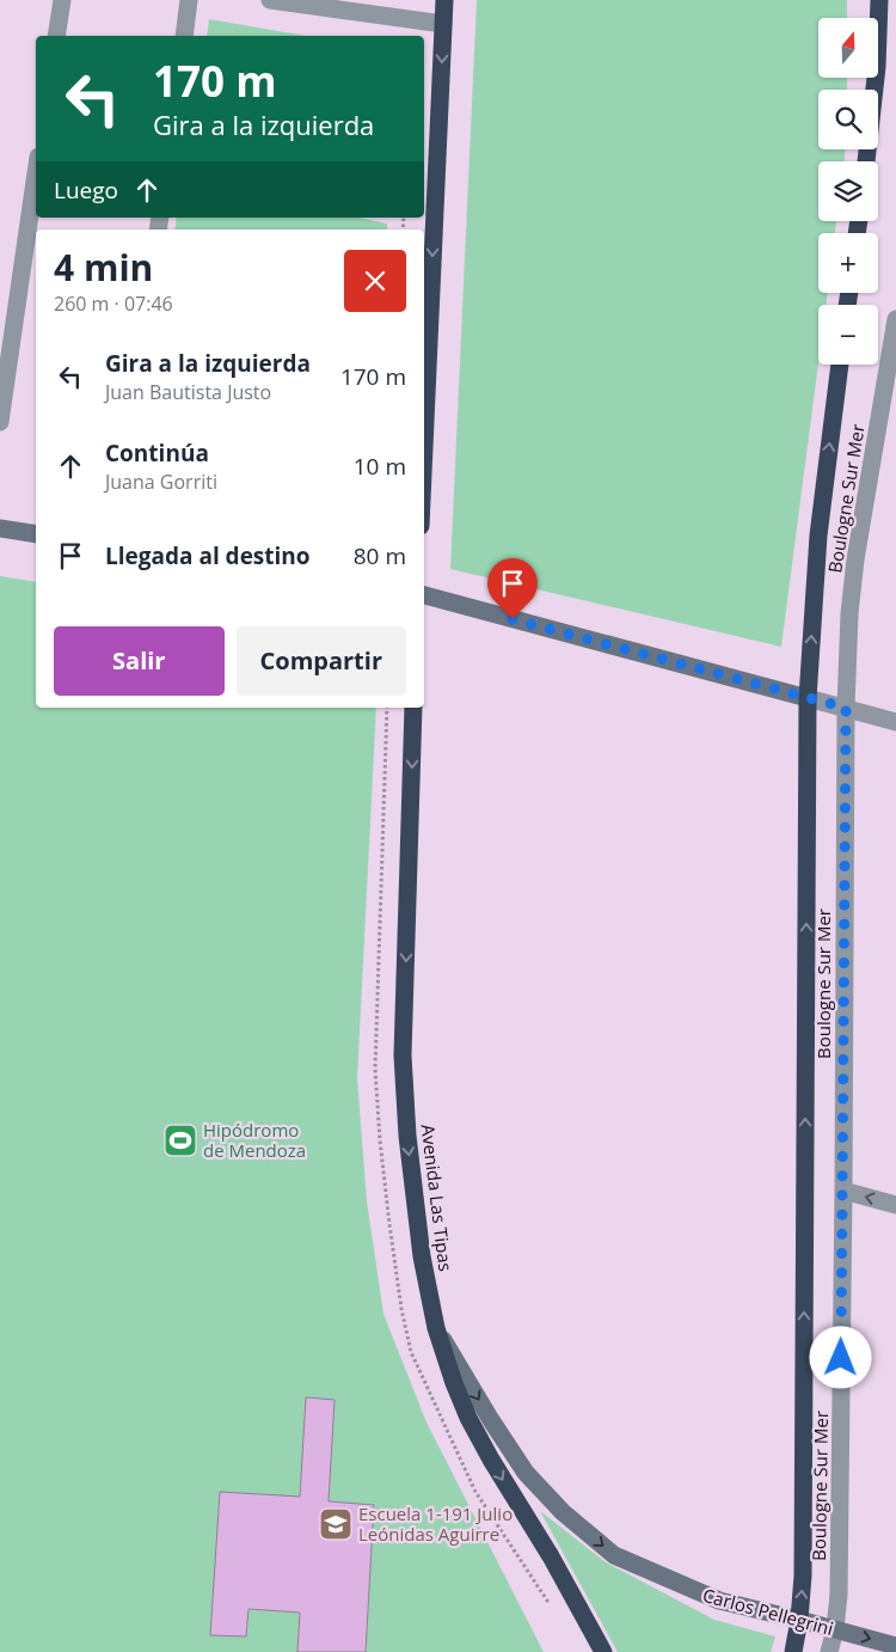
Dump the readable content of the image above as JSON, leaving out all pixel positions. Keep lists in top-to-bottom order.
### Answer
{
  "streets": {
    "highway": ["Boulogne Sur Mer", "Avenida Las Tipas"],
    "street": ["Carlos Pellegrini"]
  },
  "crossings": [
    ["Boulogne Sur Mer", "Carlos Pellegrini"],
    ["Avenida Las Tipas", "Carlos Pellegrini"]
  ],
  "one_way": ["Avenida Las Tipas", "Carlos Pellegrini"],
  "places": {
    "sports": ["Hipódromo de Mendoza"],
    "school or university": ["Escuela 1-191 Julio Leónidas Aguirre"]
  },
  "north": "top",
  "page": {
    "map_buttons": ["+", "−"],
    "turn": ["170 m", "Gira a la izquierda"],
    "then": "Luego",
    "heading": ["4 min", "260 m · 07:46"],
    "list": [
      {
        "name": "Gira a la izquierda",
        "note": "Juan Bautista Justo",
        "value": "170 m"
      },
      {
        "name": "Continúa",
        "note": "Juana Gorriti",
        "value": "10 m"
      },
      {
        "name": "Llegada al destino",
        "value": "80 m"
      }
    ],
    "buttons": ["Salir", "Compartir"]
  }
}
